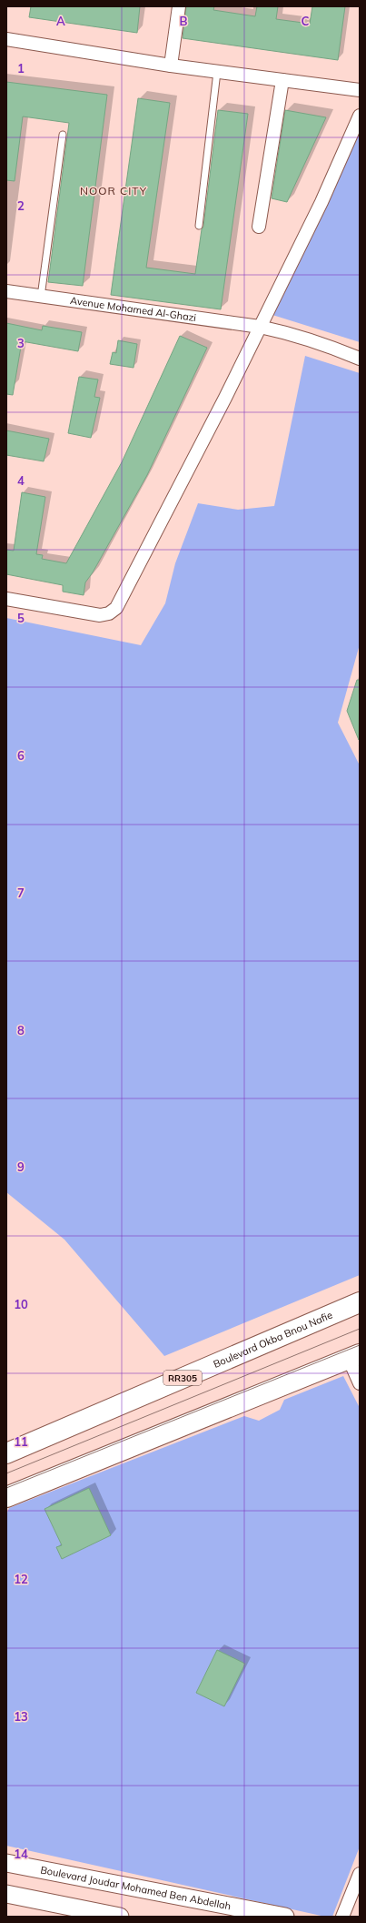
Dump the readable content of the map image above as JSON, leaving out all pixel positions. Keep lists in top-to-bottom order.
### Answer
{
  "streets": {
    "main road": ["Boulevard Okba Bnou Nafie", "RR305", "Boulevard Joudar Mohamed Ben Abdellah"],
    "street": ["Avenue Mohamed Al-Ghazi"]
  },
  "districts": ["NOOR CITY"],
  "grid": {
    "columns": ["A", "B", "C"],
    "rows": [
      "1",
      "2",
      "3",
      "4",
      "5",
      "6",
      "7",
      "8",
      "9",
      "10",
      "11",
      "12",
      "13",
      "14"
    ]
  }
}
